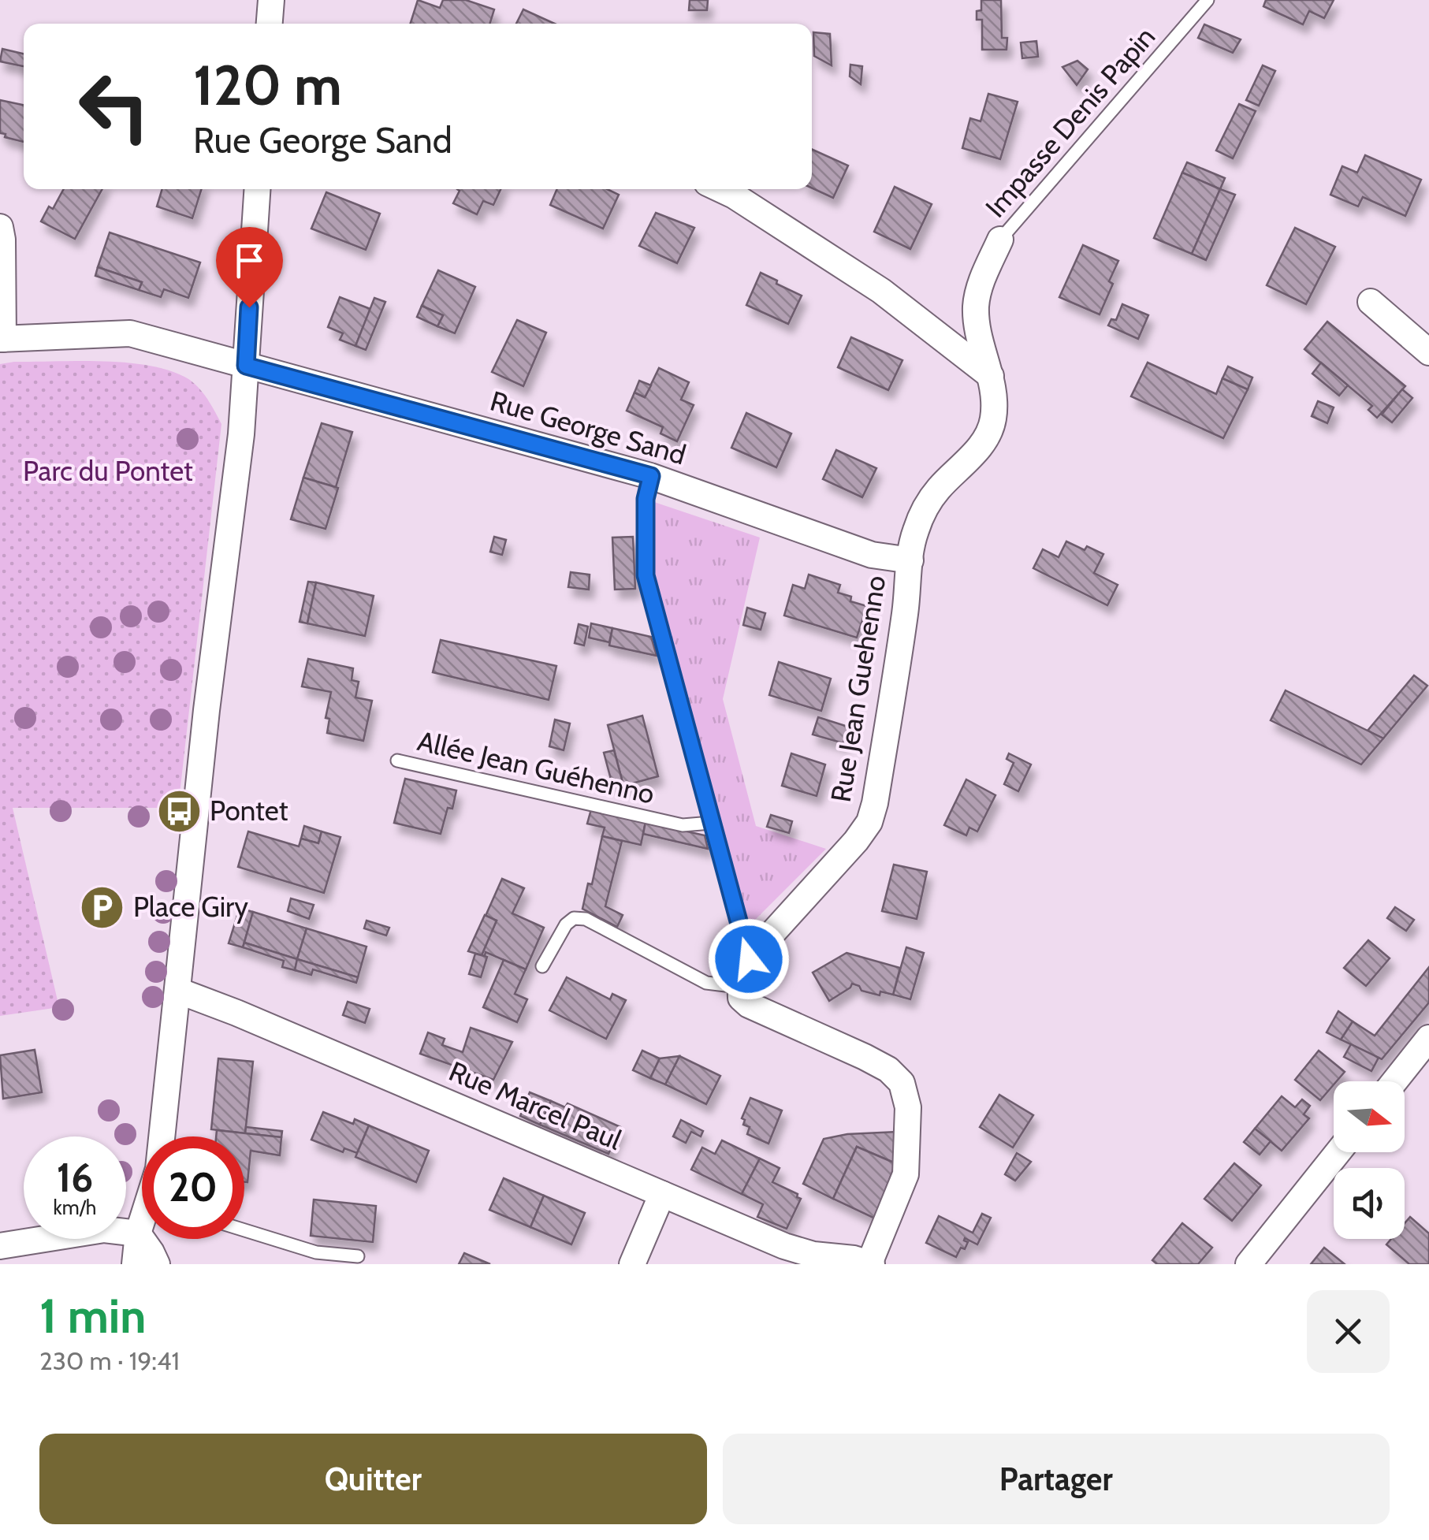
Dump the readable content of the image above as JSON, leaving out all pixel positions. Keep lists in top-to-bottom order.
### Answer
{
  "streets": {
    "street": ["Rue George Sand", "Rue Jean Guehenno", "Rue Marcel Paul"],
    "lane": ["Impasse Denis Papin", "Allée Jean Guéhenno"]
  },
  "crossings": [
    ["Impasse Denis Papin", "Rue Jean Guehenno"],
    ["Rue George Sand", "Rue Jean Guehenno"]
  ],
  "parks": ["Parc du Pontet"],
  "places": {
    "bus stop": ["Pontet"],
    "parking": ["Place Giry"]
  },
  "north": "right",
  "page": {
    "turn": ["120 m", "Rue George Sand"],
    "speed": "16 km/h",
    "limit": "20",
    "heading": ["1 min", "230 m · 19:41"],
    "buttons": ["Quitter", "Partager"]
  }
}
